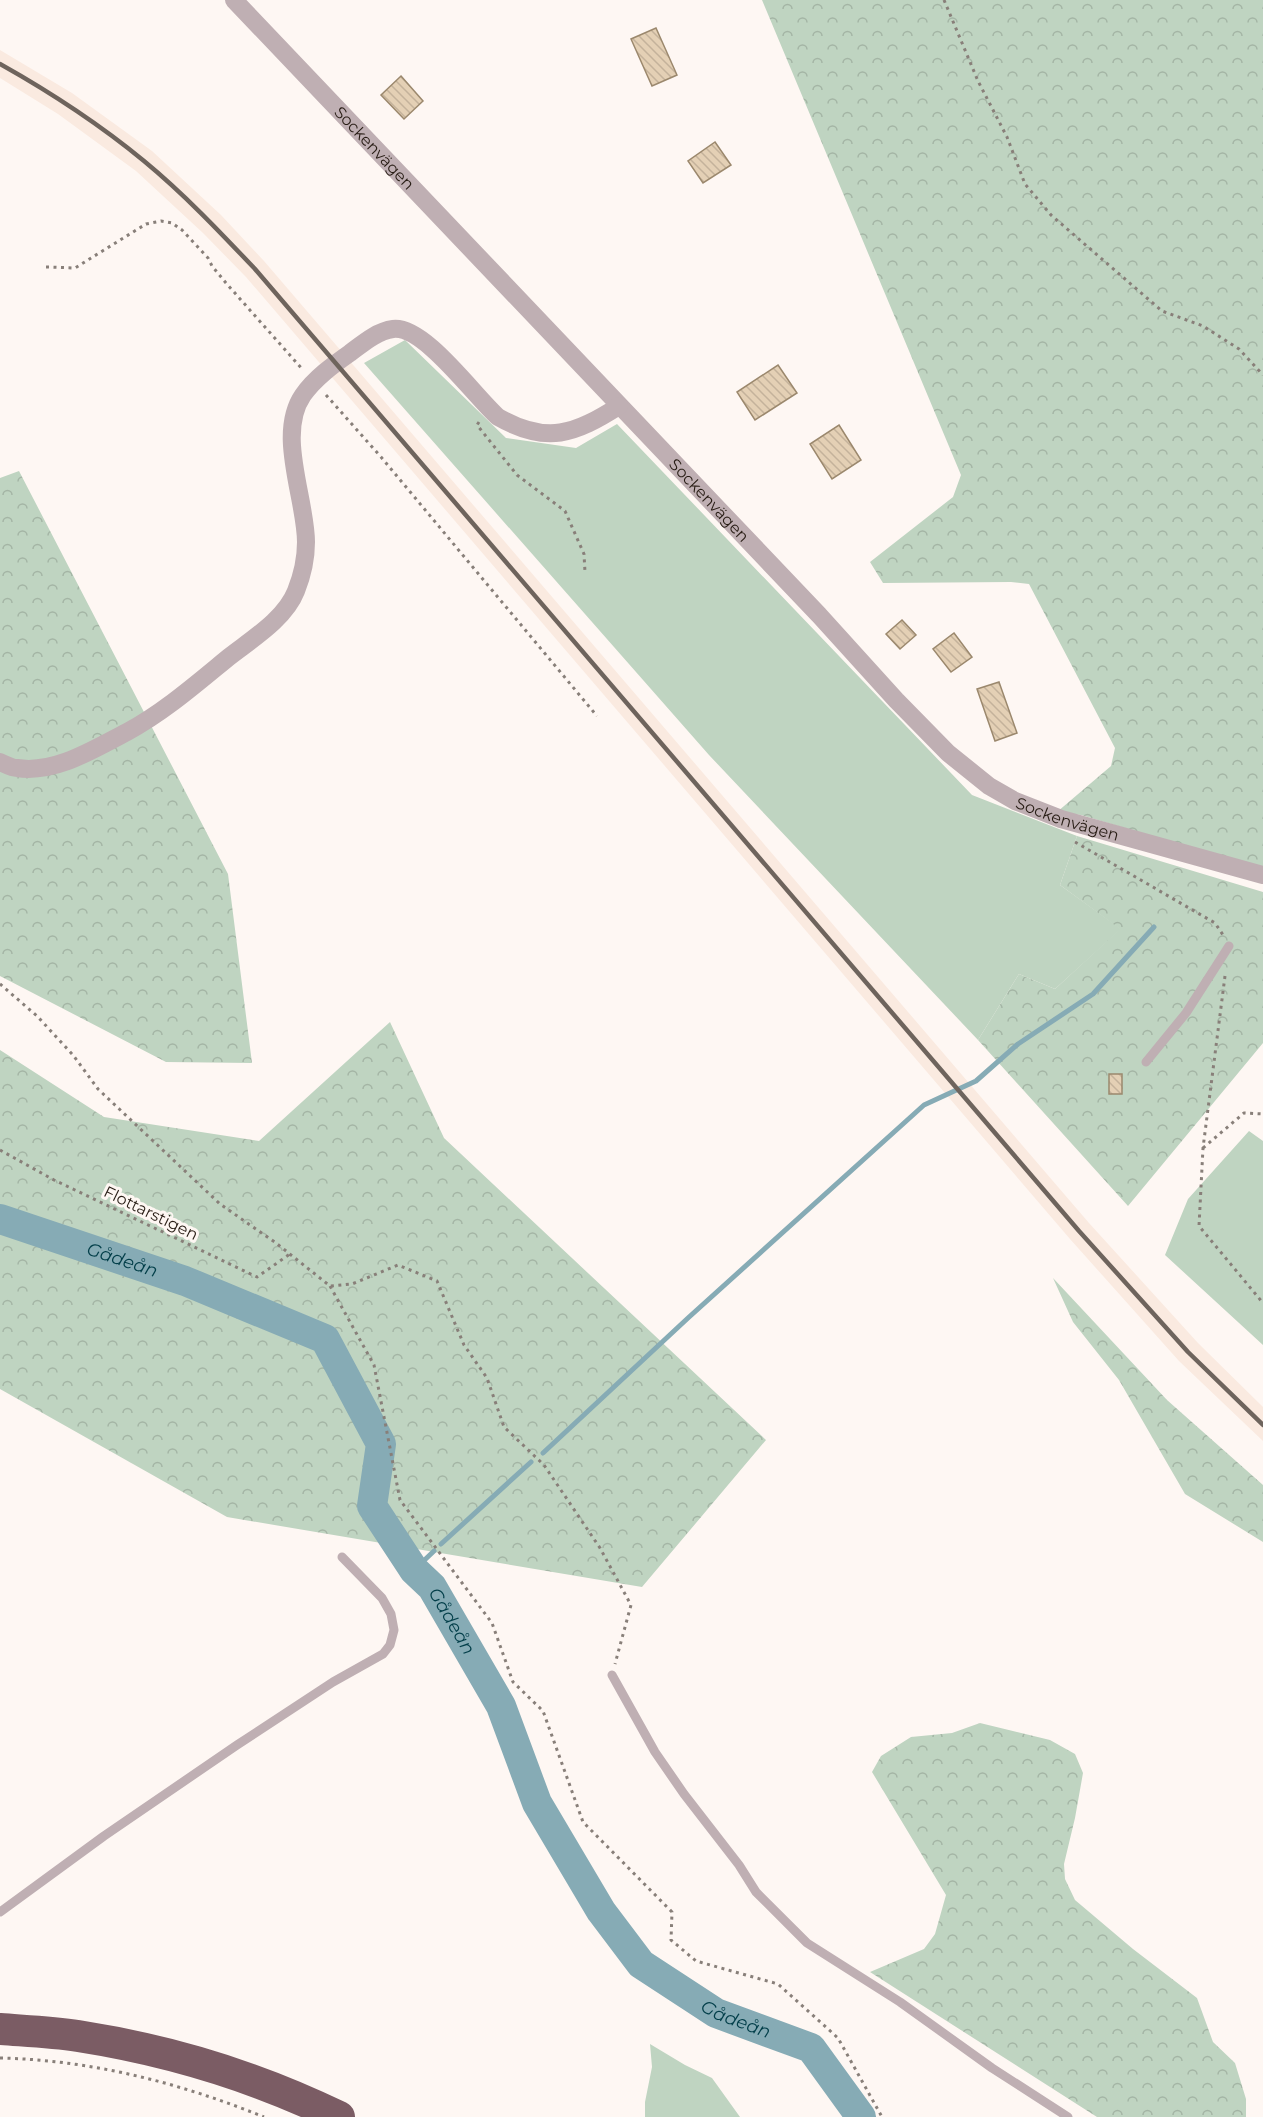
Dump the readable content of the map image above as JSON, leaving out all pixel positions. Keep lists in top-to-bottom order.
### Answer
{
  "streets": {
    "street": ["Sockenvägen"],
    "path": ["Flottarstigen"]
  },
  "water": ["Gådeån"]
}
